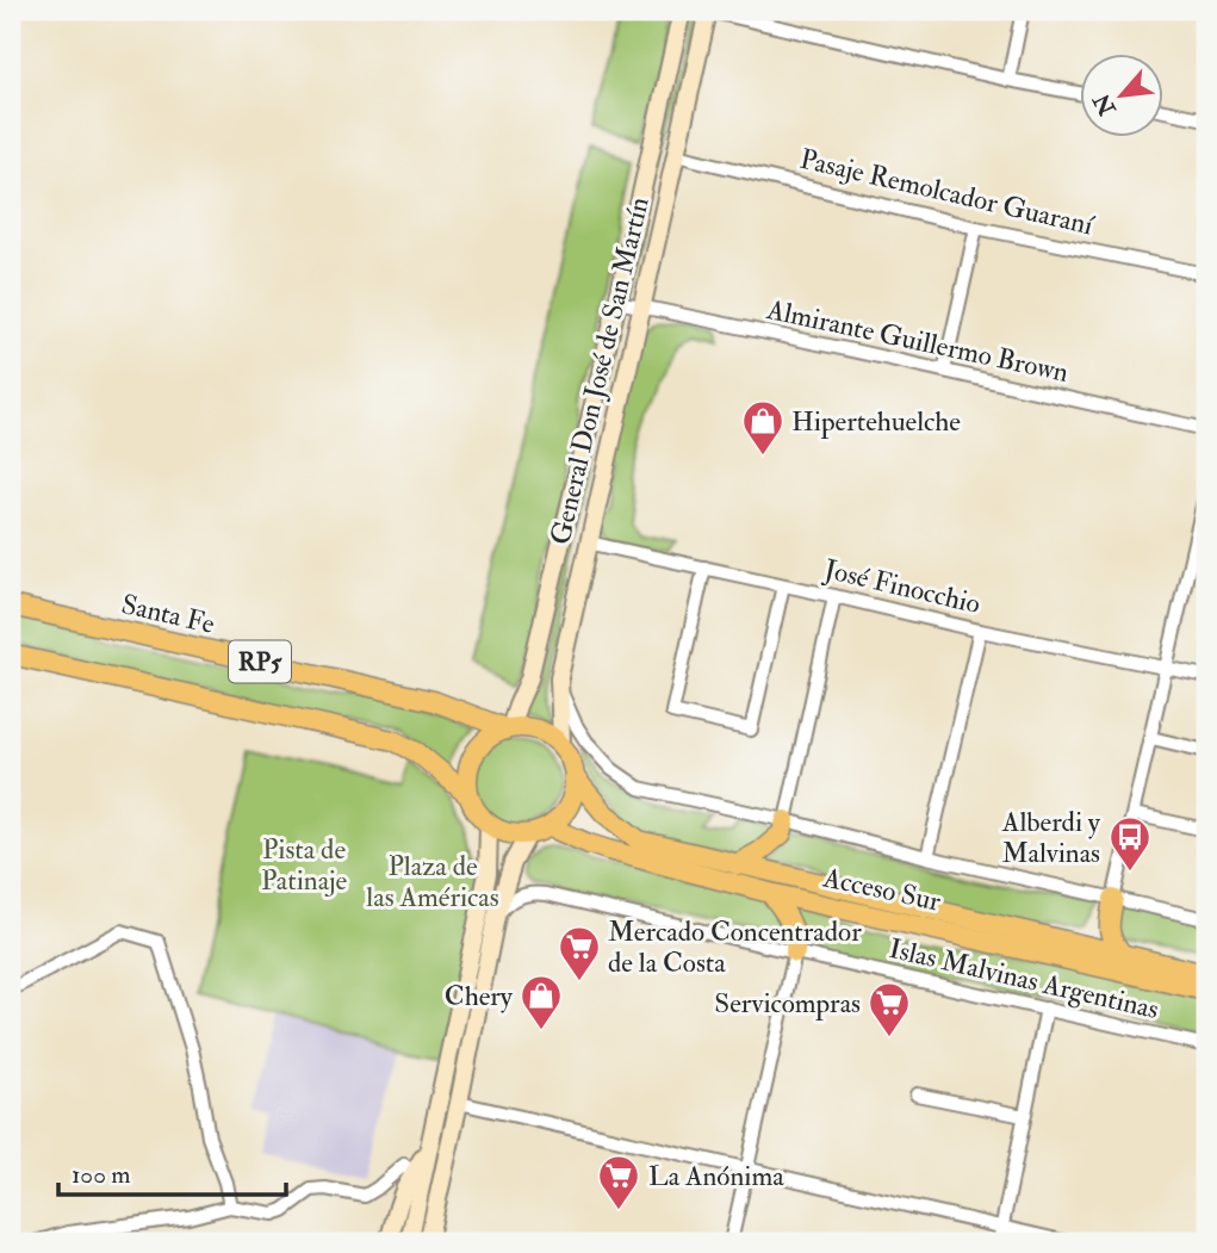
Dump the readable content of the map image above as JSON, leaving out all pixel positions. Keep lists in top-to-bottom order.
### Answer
{
  "streets": {
    "main road": [
      "General Don José de San Martín",
      "Santa Fe",
      "RP5",
      "Acceso Sur"
    ],
    "street": [
      "Pasaje Remolcador Guaraní",
      "Almirante Guillermo Brown",
      "José Finocchio",
      "Islas Malvinas Argentinas"
    ]
  },
  "crossings": [
    ["Pasaje Remolcador Guaraní", "General Don José de San Martín"],
    ["Almirante Guillermo Brown", "General Don José de San Martín"],
    ["General Don José de San Martín", "José Finocchio"],
    ["General Don José de San Martín", "Santa Fe"],
    ["General Don José de San Martín", "RP5"],
    ["General Don José de San Martín", "Acceso Sur"],
    ["Santa Fe", "RP5"],
    ["Santa Fe", "Acceso Sur"],
    ["RP5", "Acceso Sur"]
  ],
  "parks": ["Pista de Patinaje", "Plaza de las Américas"],
  "places": {
    "shop": ["Hipertehuelche", "Chery"],
    "bus stop": ["Alberdi y Malvinas"],
    "supermarket": ["Mercado Concentrador de la Costa", "Servicompras", "La Anónima"]
  },
  "scale_bar": "100 m",
  "north": "bottom left"
}
